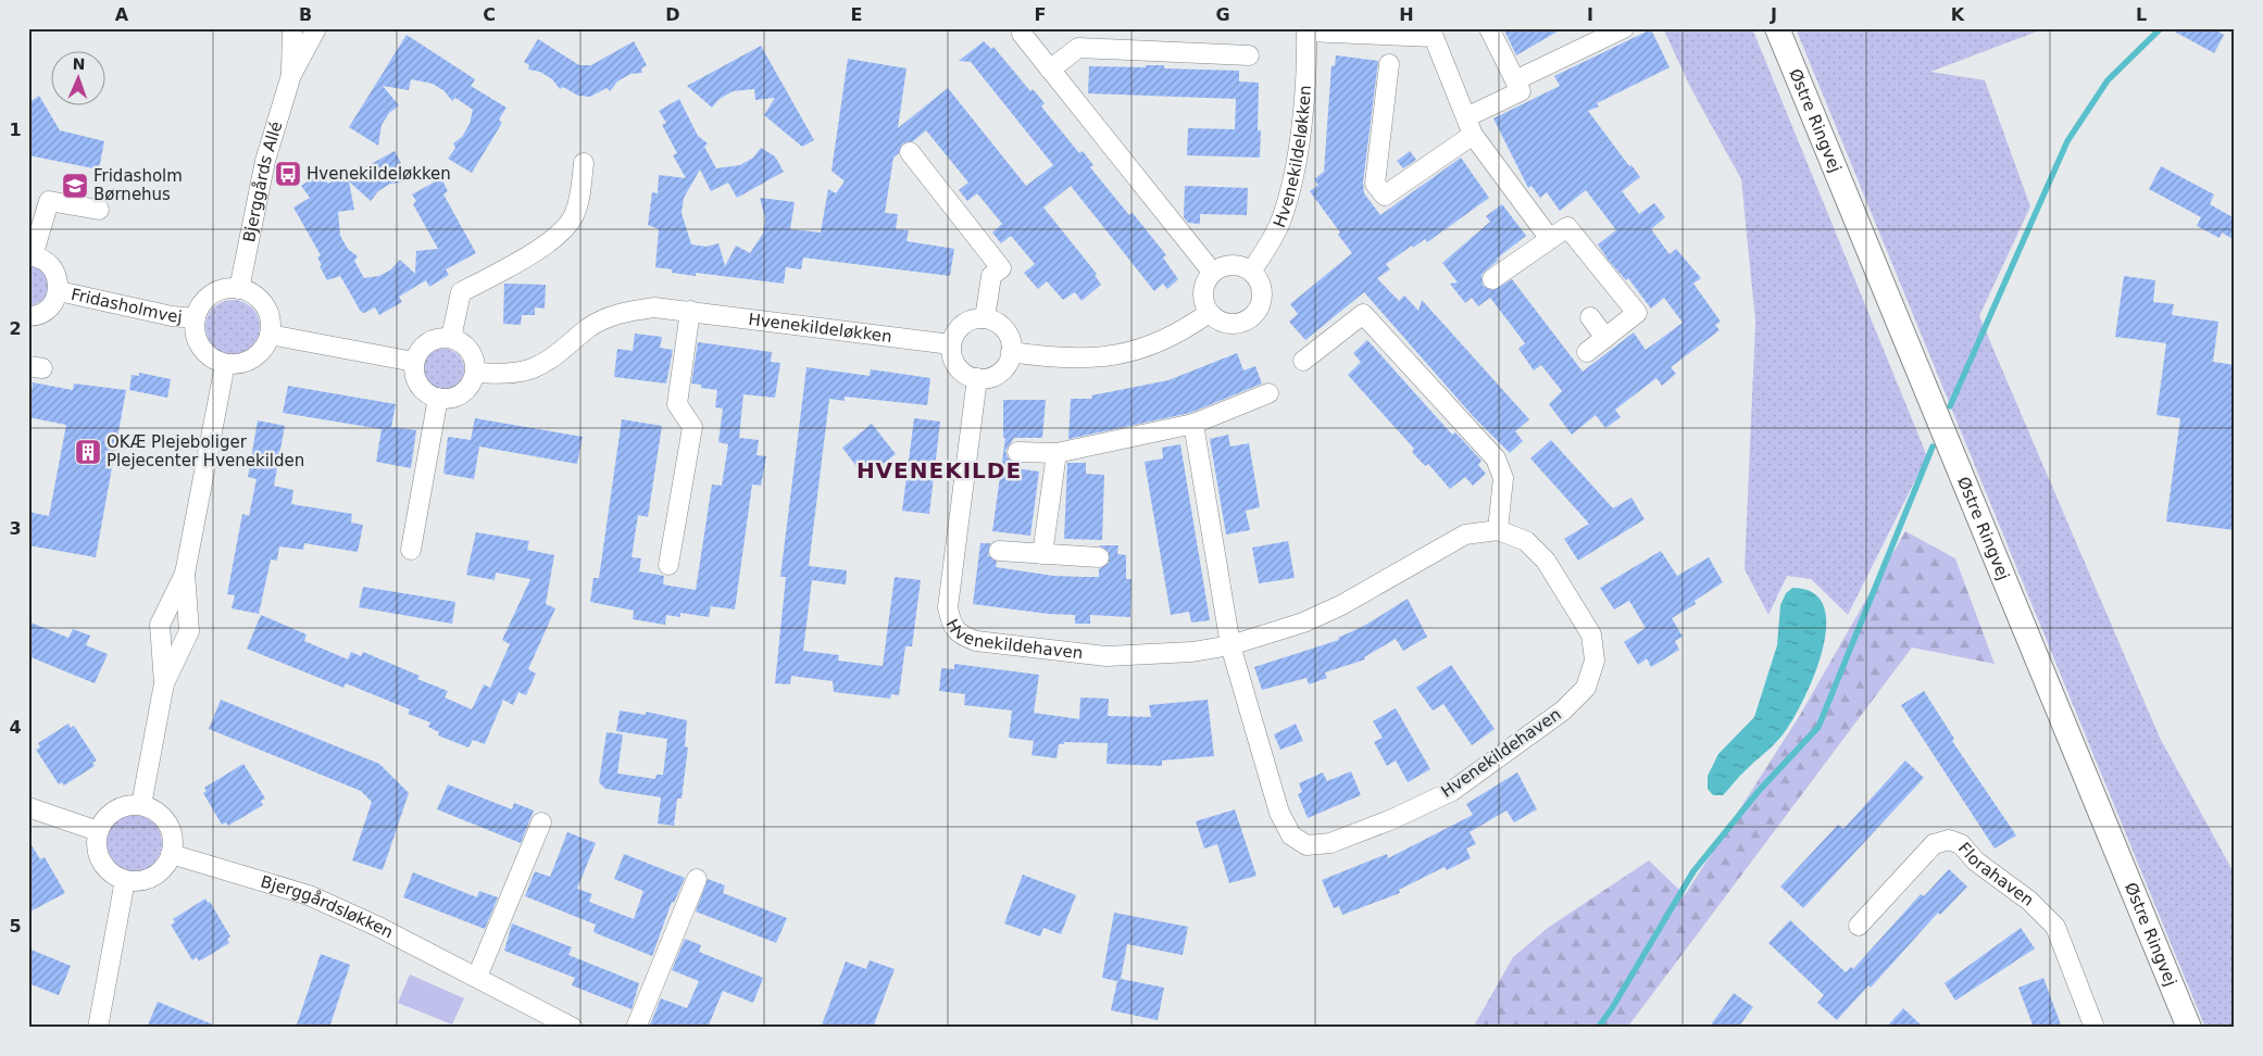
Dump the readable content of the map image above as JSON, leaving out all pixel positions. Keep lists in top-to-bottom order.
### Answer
{
  "streets": {
    "main road": ["Østre Ringvej"],
    "street": [
      "Hvenekildeløkken",
      "Bjerggårds Allé",
      "Fridasholmvej",
      "Hvenekildehaven",
      "Florahaven",
      "Bjerggårdsløkken"
    ]
  },
  "crossings": [
    ["Hvenekildeløkken", "Hvenekildehaven"],
    ["Bjerggårds Allé", "Fridasholmvej"]
  ],
  "districts": ["HVENEKILDE"],
  "places": {
    "bus stop": ["Hvenekildeløkken"],
    "school or university": ["Fridasholm Børnehus"],
    "building": ["OKÆ Plejeboliger Plejecenter Hvenekilden"]
  },
  "north": "top",
  "grid": {
    "columns": [
      "A",
      "B",
      "C",
      "D",
      "E",
      "F",
      "G",
      "H",
      "I",
      "J",
      "K",
      "L"
    ],
    "rows": [
      "1",
      "2",
      "3",
      "4",
      "5"
    ]
  }
}
